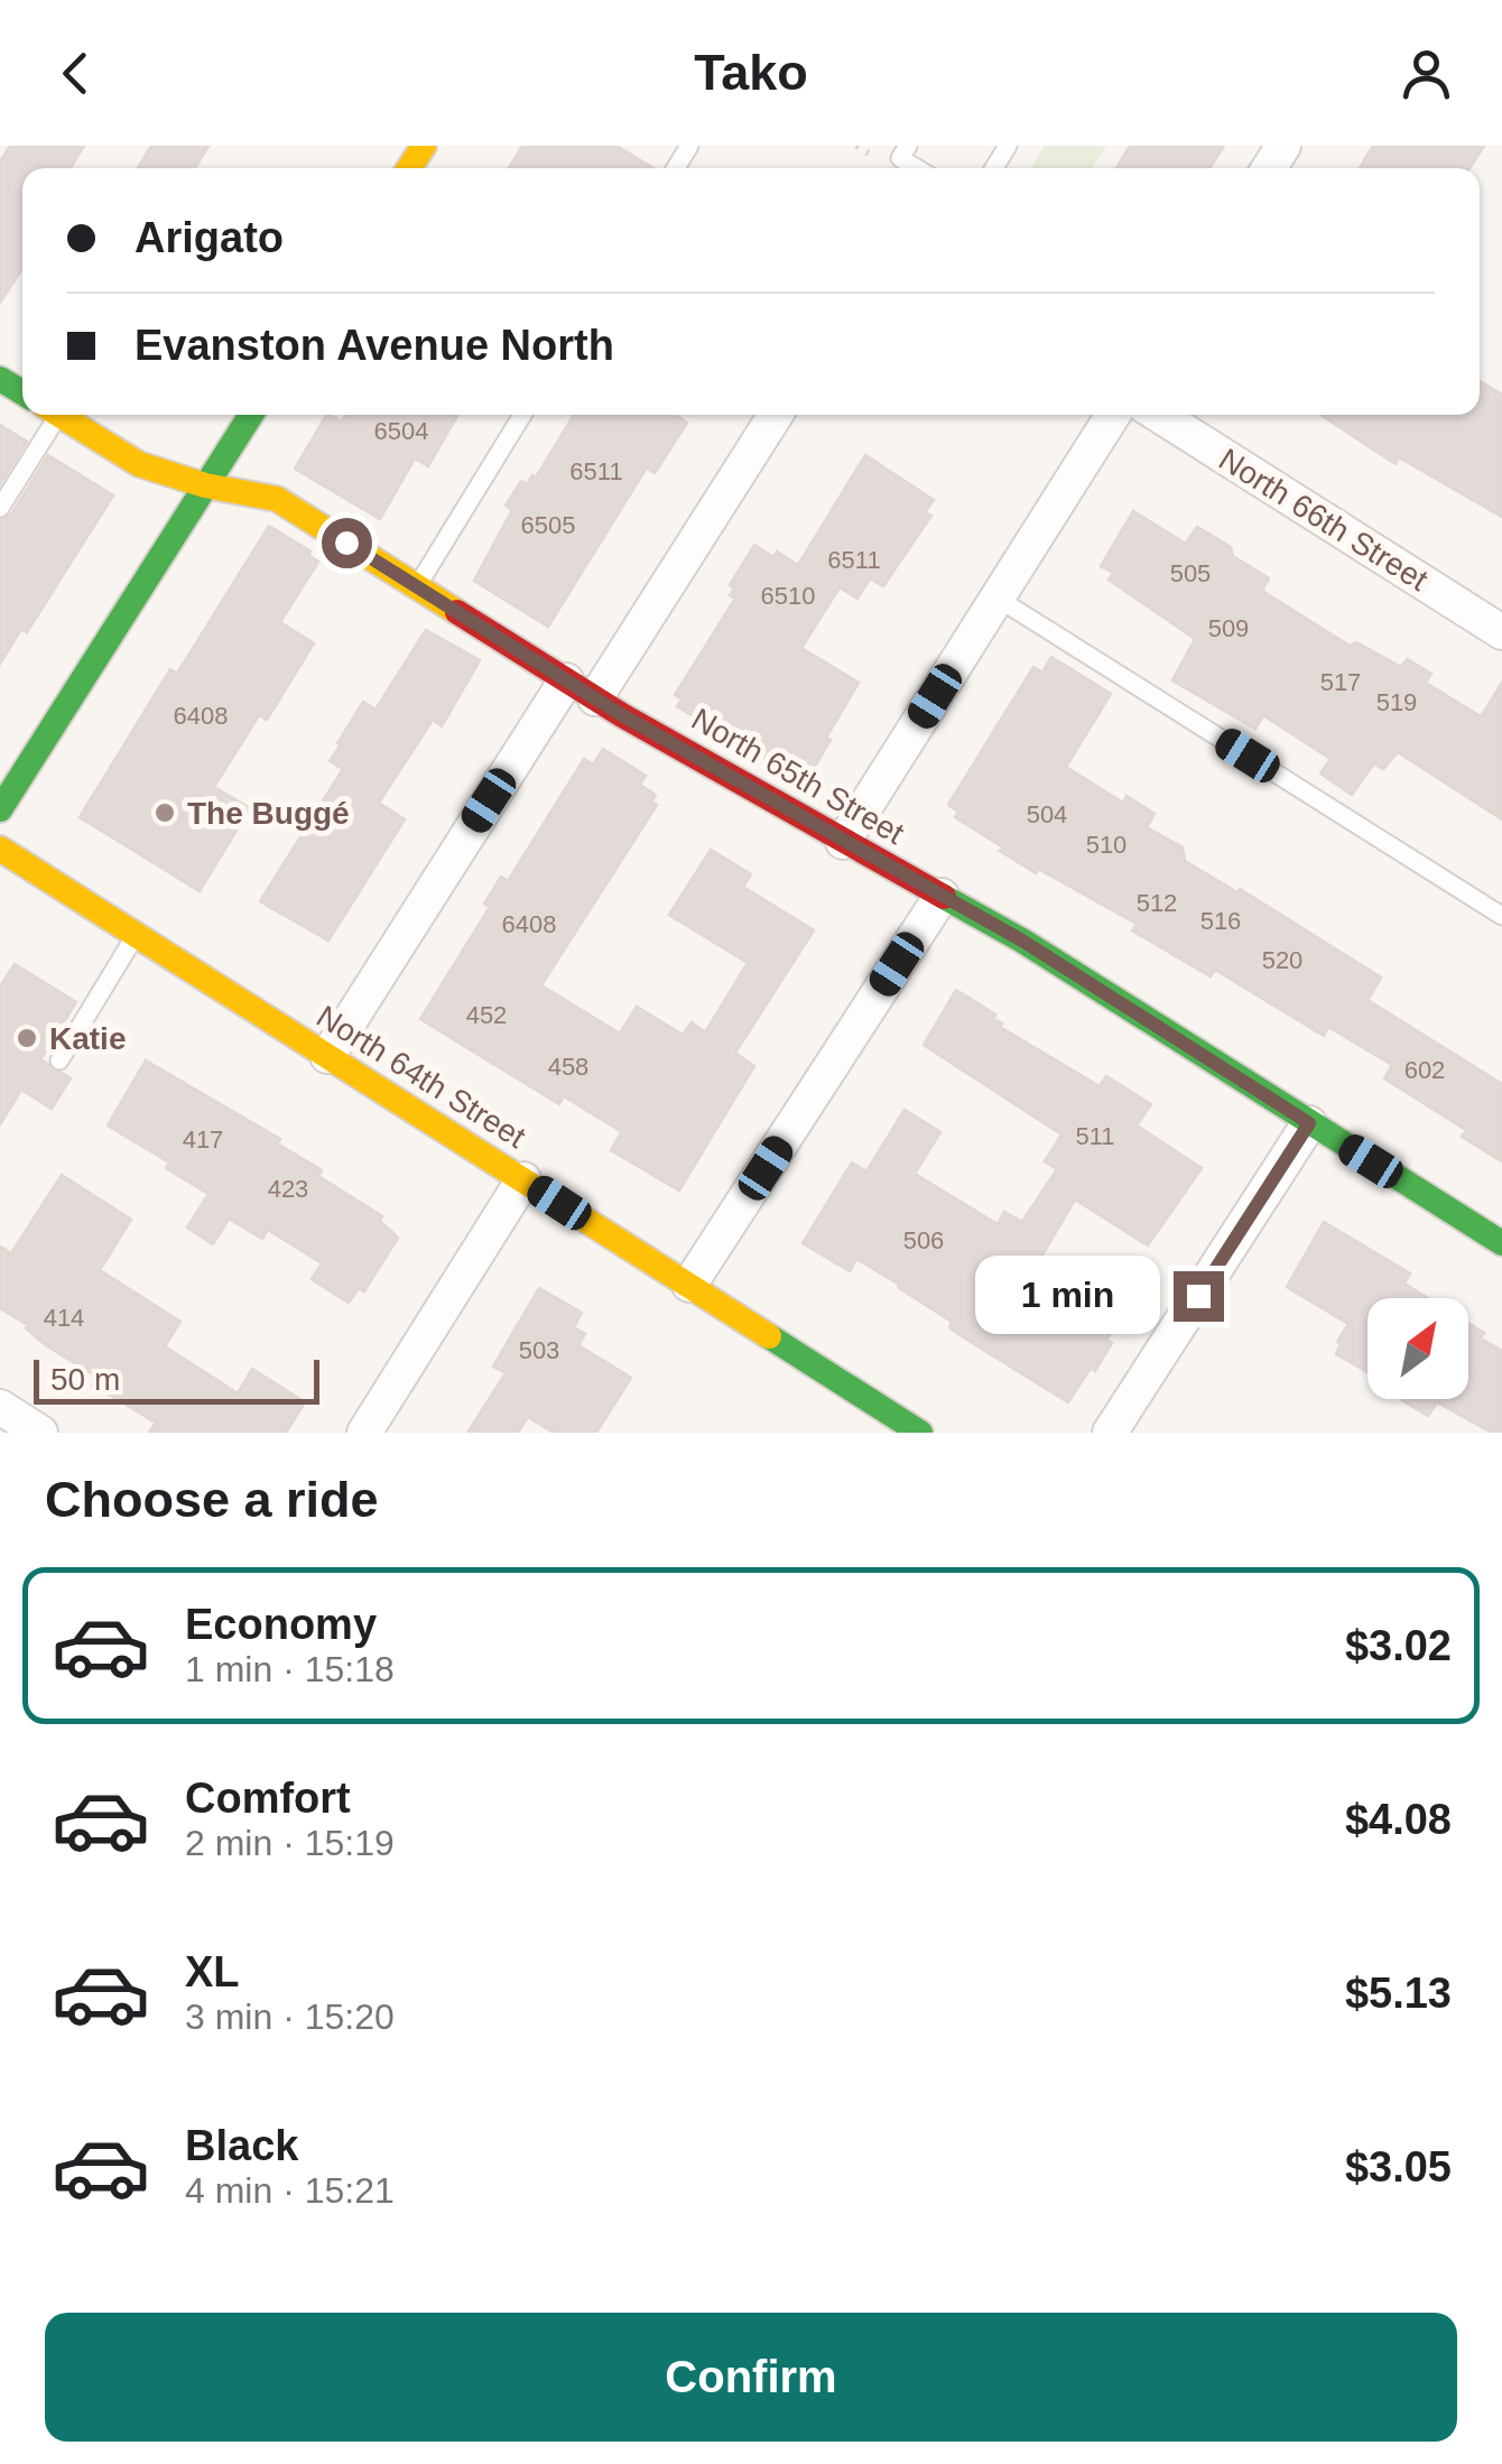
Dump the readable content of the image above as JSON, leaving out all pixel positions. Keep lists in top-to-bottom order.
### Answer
{
  "streets": {
    "street": ["North 66th Street", "North 65th Street", "North 64th Street"]
  },
  "places": ["The Buggé", "Katie"],
  "house_numbers": [
    "6504",
    "6511",
    "6505",
    "6511",
    "505",
    "6510",
    "509",
    "517",
    "519",
    "6408",
    "504",
    "510",
    "512",
    "516",
    "6408",
    "520",
    "452",
    "458",
    "602",
    "511",
    "417",
    "423",
    "506",
    "414",
    "503"
  ],
  "scale_bar": "50 m",
  "north": "top right",
  "page": {
    "header": "Tako",
    "banner": ["Arigato", "Evanston Avenue North"],
    "bubble": "1 min",
    "scale": "50 m",
    "heading": "Choose a ride",
    "list": [
      {
        "name": "Economy",
        "note": "1 min · 15:18",
        "value": "$3.02"
      },
      {
        "name": "Comfort",
        "note": "2 min · 15:19",
        "value": "$4.08"
      },
      {
        "name": "XL",
        "note": "3 min · 15:20",
        "value": "$5.13"
      },
      {
        "name": "Black",
        "note": "4 min · 15:21",
        "value": "$3.05"
      }
    ],
    "buttons": "Confirm"
  }
}
